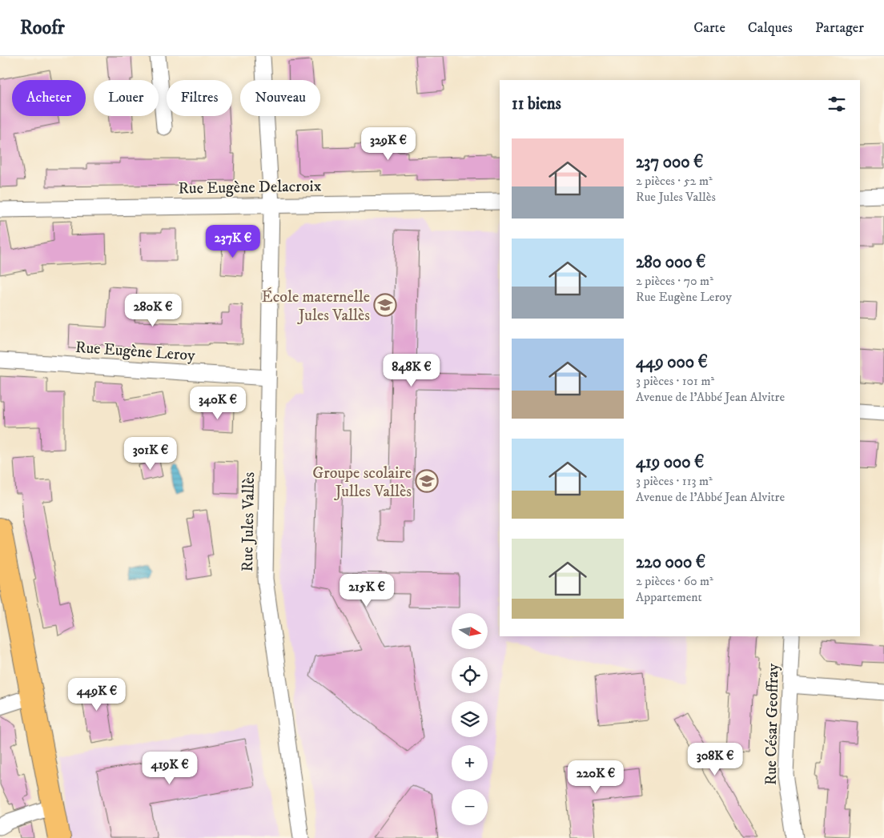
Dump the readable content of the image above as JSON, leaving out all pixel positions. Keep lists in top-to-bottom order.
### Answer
{
  "streets": {
    "street": [
      "Rue Eugène Delacroix",
      "Rue Eugène Leroy",
      "Rue Jules Vallès",
      "Rue César Geoffray"
    ]
  },
  "crossings": [
    ["Rue Eugène Delacroix", "Rue Jules Vallès"],
    ["Rue Eugène Leroy", "Rue Jules Vallès"]
  ],
  "places": {
    "school or university": ["École maternelle Jules Vallès", "Groupe scolaire Julles Vallès"]
  },
  "north": "right",
  "page": {
    "header": "Roofr",
    "nav": ["Carte", "Calques", "Partager"],
    "chip": [
      "Acheter",
      "Louer",
      "Filtres",
      "Nouveau"
    ],
    "heading": "11 biens",
    "price": [
      "329K €",
      "237K €",
      "280K €",
      "848K €",
      "340K €",
      "301K €",
      "215K €",
      "449K €",
      "308K €",
      "419K €",
      "220K €"
    ],
    "list": [
      {
        "name": "237 000 €",
        "note": "2 pièces · 52 m² · Rue Jules Vallès"
      },
      {
        "name": "280 000 €",
        "note": "2 pièces · 70 m² · Rue Eugène Leroy"
      },
      {
        "name": "449 000 €",
        "note": "3 pièces · 101 m² · Avenue de l'Abbé Jean Alvitre"
      },
      {
        "name": "419 000 €",
        "note": "3 pièces · 113 m² · Avenue de l'Abbé Jean Alvitre"
      },
      {
        "name": "220 000 €",
        "note": "2 pièces · 60 m² · Appartement"
      }
    ],
    "map_buttons": ["+", "−"]
  }
}
